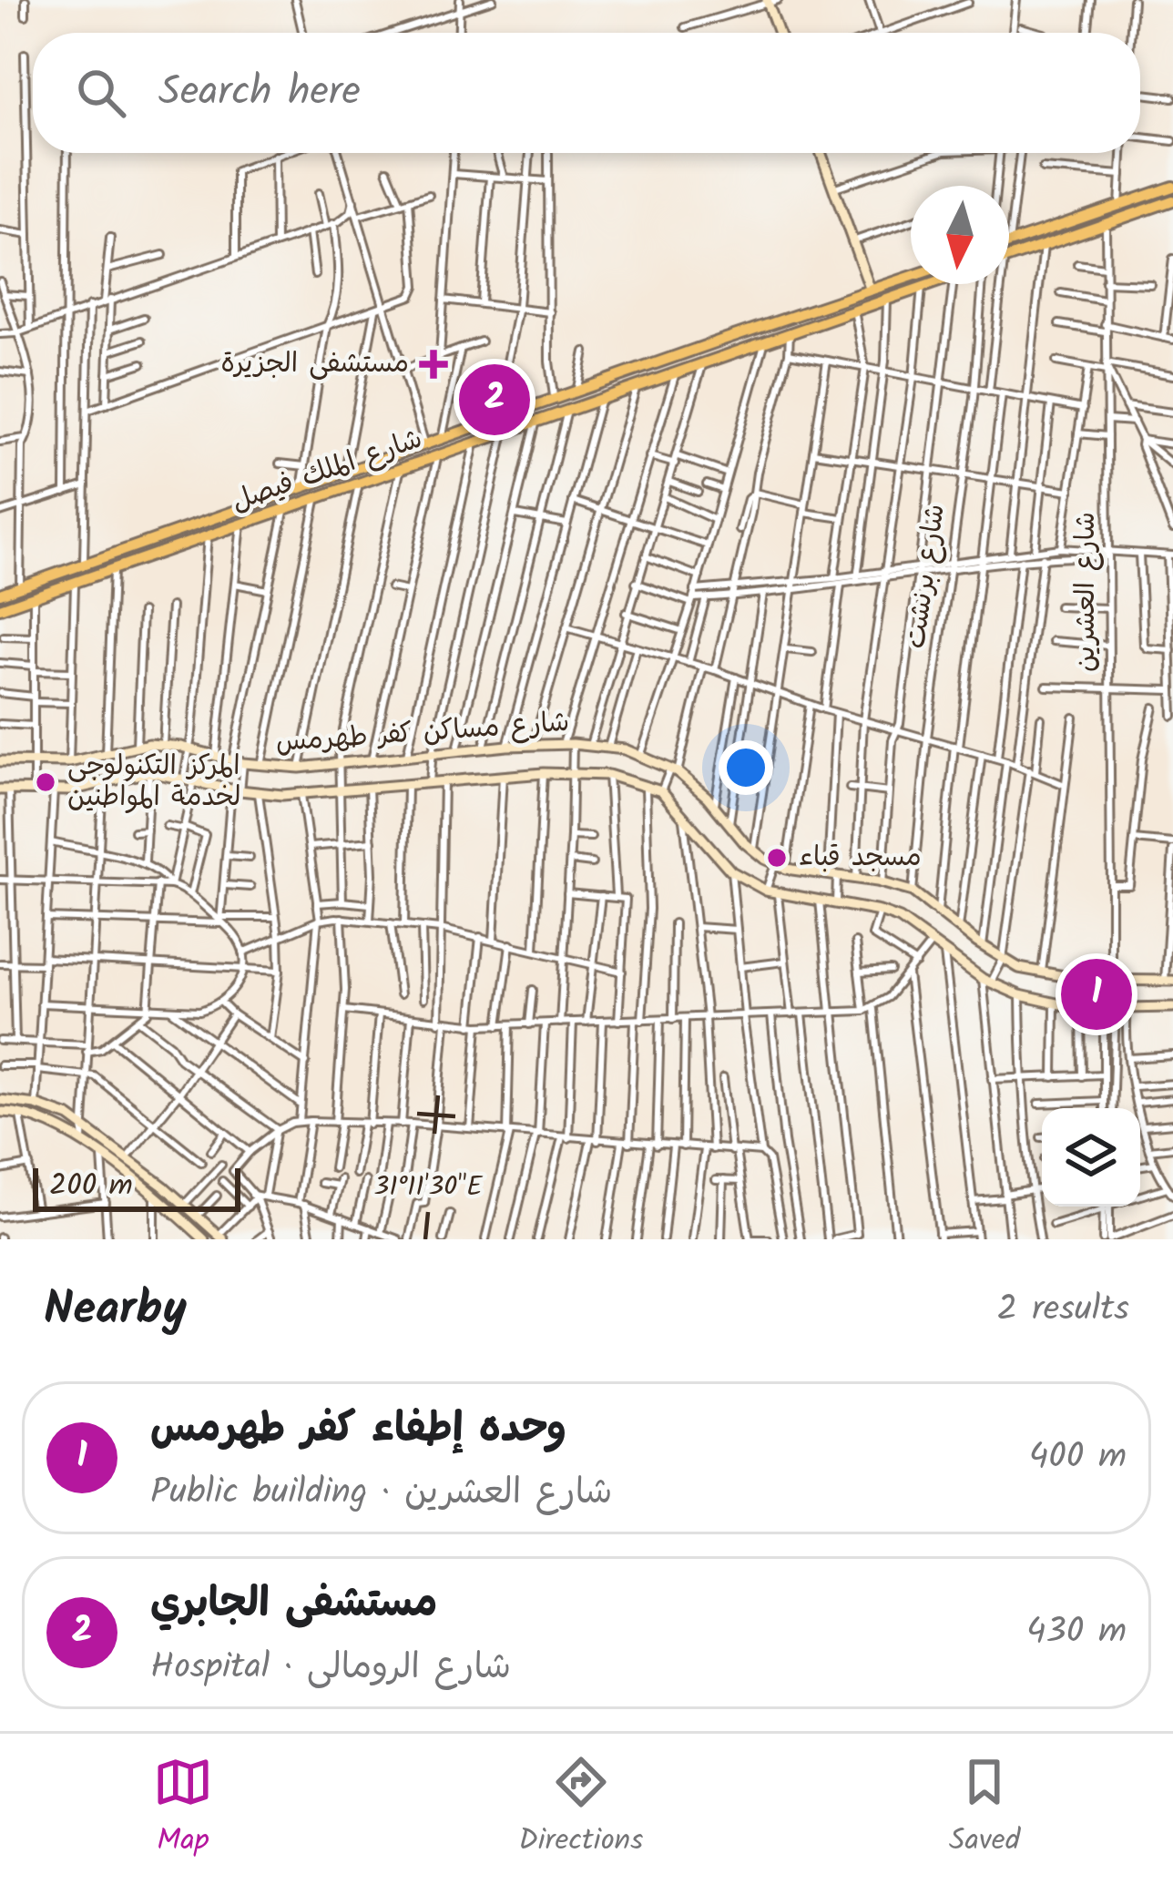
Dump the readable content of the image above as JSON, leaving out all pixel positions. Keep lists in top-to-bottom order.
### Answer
{
  "streets": {
    "main road": ["شارع الملك فيصل"],
    "street": ["شارع برنشت", "شارع العشرين", "شارع مساكن كفر طهرمس"]
  },
  "crossings": [
    ["شارع برنشت", "شارع مساكن كفر طهرمس"],
    ["شارع العشرين", "شارع مساكن كفر طهرمس"]
  ],
  "places": {
    "health": ["مستشفى الجزيرة"],
    "other": ["المركز التكنولوجى لخدمة المواطنين", "مسجد قباء"]
  },
  "scale_bar": "200 m",
  "north": "bottom",
  "page": {
    "search": "Search here",
    "pins": ["2", "1"],
    "scale": "200 m",
    "heading": ["Nearby", "2 results"],
    "list": [
      {
        "mark": "1",
        "name": "وحده إطفاء كفر طهرمس",
        "note": "Public building · شارع العشرين",
        "value": "400 m"
      },
      {
        "mark": "2",
        "name": "مستشفى الجابري",
        "note": "Hospital · شارع الرومالى",
        "value": "430 m"
      }
    ],
    "nav": ["Map", "Directions", "Saved"]
  },
  "coordinates": ["31°11'30\"E"]
}
